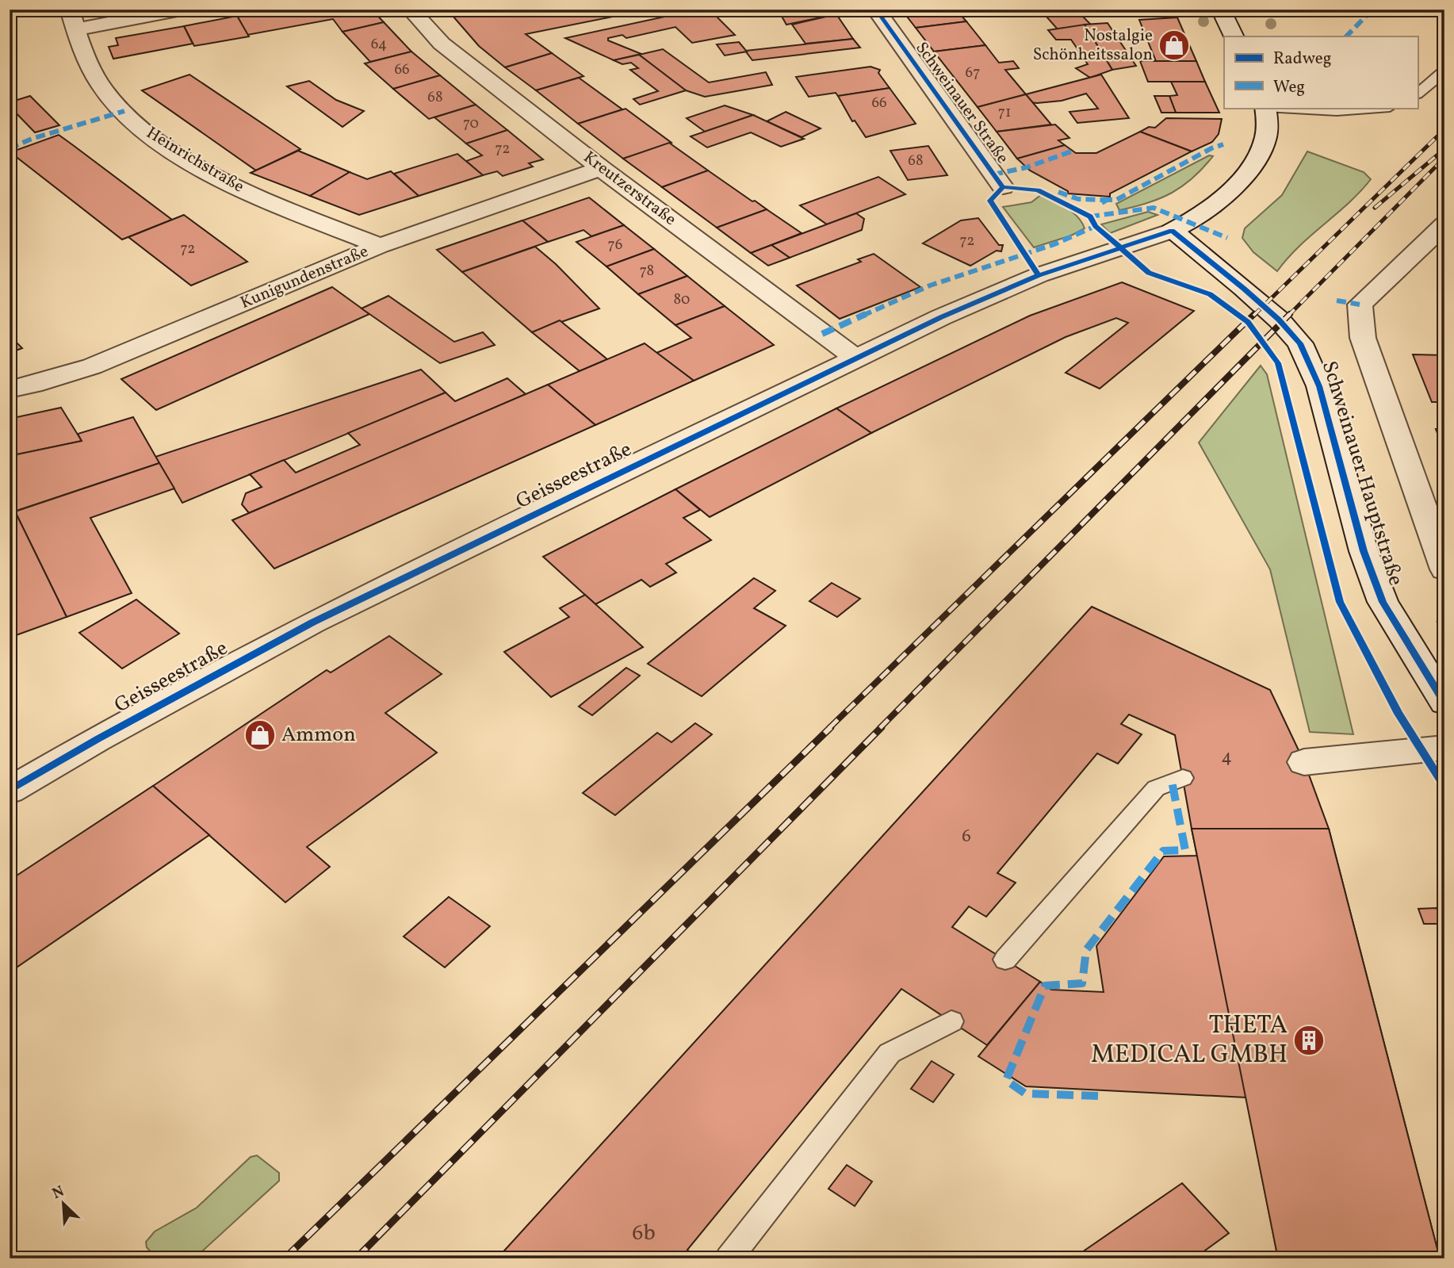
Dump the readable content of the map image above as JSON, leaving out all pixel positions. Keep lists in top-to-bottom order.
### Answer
{
  "streets": {
    "street": [
      "Schweinauer Straße",
      "Heinrichstraße",
      "Kreutzerstraße",
      "Kunigundenstraße",
      "Schweinauer Hauptstraße",
      "Geisseestraße"
    ]
  },
  "crossings": [
    ["Heinrichstraße", "Kunigundenstraße"],
    ["Kreutzerstraße", "Kunigundenstraße"],
    ["Kreutzerstraße", "Geisseestraße"],
    ["Schweinauer Hauptstraße", "Geisseestraße"]
  ],
  "places": {
    "shop": ["Nostalgie Schönheitssalon", "Ammon"],
    "building": ["THETA MEDICAL GMBH"]
  },
  "house_numbers": [
    "64",
    "66",
    "67",
    "68",
    "66",
    "71",
    "70",
    "72",
    "68",
    "72",
    "76",
    "72",
    "78",
    "80",
    "4",
    "6",
    "6b"
  ],
  "legend": ["Radweg", "Weg"],
  "north": "top left"
}
